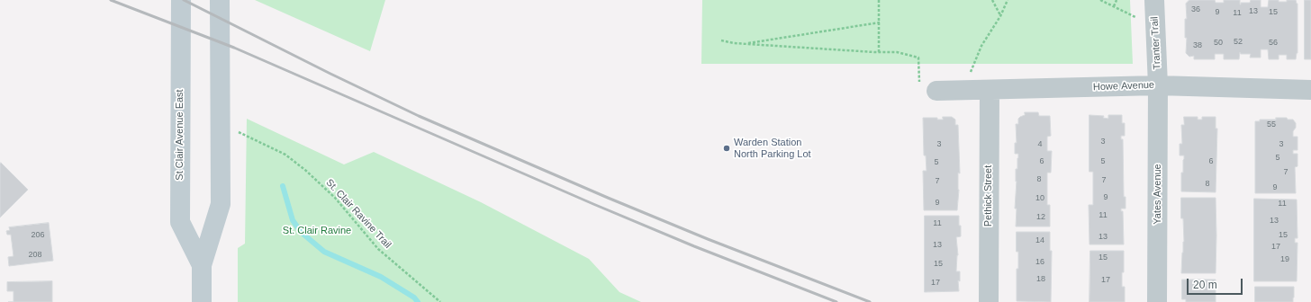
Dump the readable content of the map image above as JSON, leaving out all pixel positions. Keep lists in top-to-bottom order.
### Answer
{
  "streets": {
    "main road": ["St Clair Avenue East"],
    "street": [
      "Tranter Trail",
      "Howe Avenue",
      "Yates Avenue",
      "Pethick Street"
    ],
    "path": ["St. Clair Ravine Trail"]
  },
  "crossings": [
    ["Tranter Trail", "Howe Avenue"],
    ["Tranter Trail", "Yates Avenue"],
    ["Howe Avenue", "Yates Avenue"],
    ["Howe Avenue", "Pethick Street"],
    ["St Clair Avenue East", "St. Clair Ravine Trail"]
  ],
  "parks": ["St. Clair Ravine"],
  "places": ["Warden Station North Parking Lot"],
  "house_numbers": [
    "36",
    "13",
    "9",
    "15",
    "11",
    "52",
    "50",
    "56",
    "38",
    "55",
    "3",
    "3",
    "4",
    "3",
    "5",
    "6",
    "5",
    "6",
    "5",
    "7",
    "8",
    "7",
    "7",
    "8",
    "9",
    "9",
    "10",
    "9",
    "11",
    "11",
    "12",
    "13",
    "11",
    "206",
    "15",
    "13",
    "14",
    "13",
    "17",
    "208",
    "15",
    "19",
    "16",
    "15",
    "18",
    "17",
    "17"
  ],
  "scale_bar": "20 m"
}
